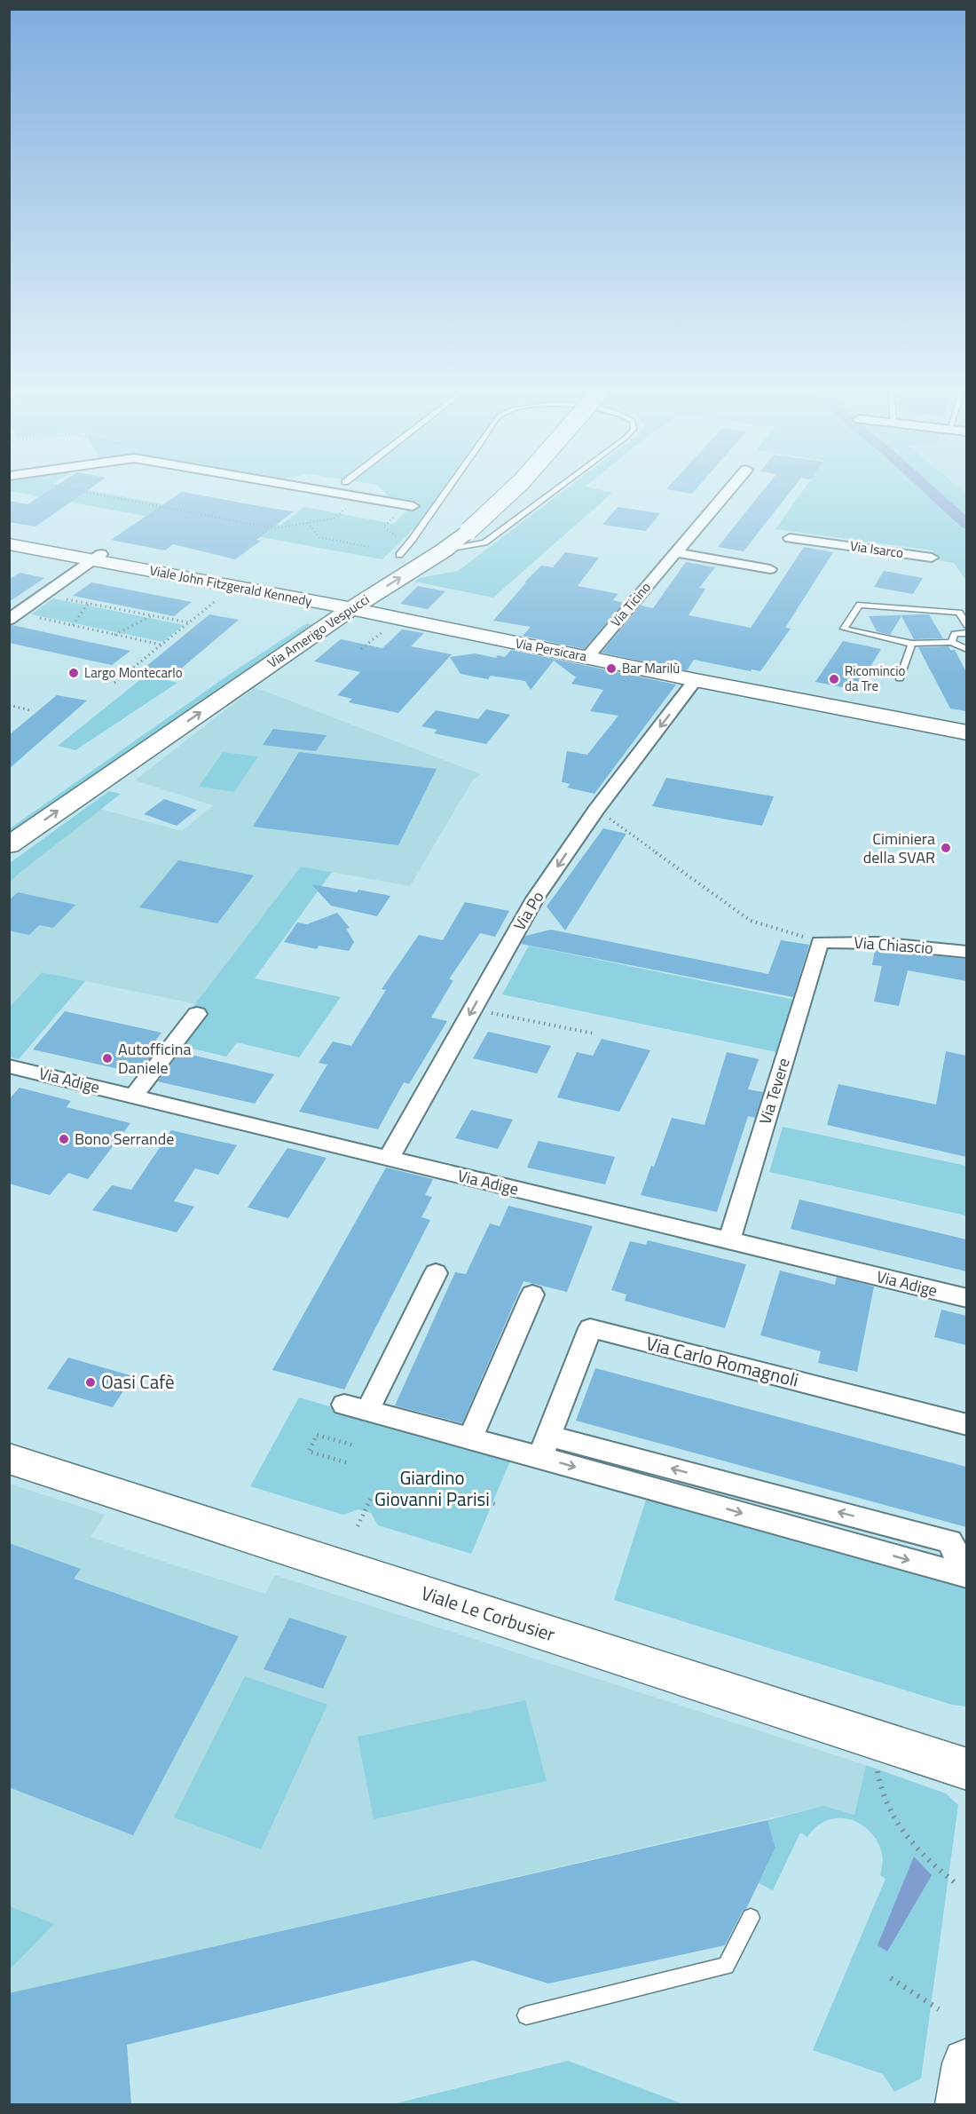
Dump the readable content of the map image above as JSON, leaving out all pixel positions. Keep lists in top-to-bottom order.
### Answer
{
  "streets": {
    "street": [
      "Via Isarco",
      "Viale John Fitzgerald Kennedy",
      "Via Ticino",
      "Via Amerigo Vespucci",
      "Via Persicara",
      "Via Po",
      "Via Chiascio",
      "Via Adige",
      "Via Tevere",
      "Via Carlo Romagnoli",
      "Viale Le Corbusier"
    ]
  },
  "crossings": [
    ["Viale John Fitzgerald Kennedy", "Via Amerigo Vespucci"],
    ["Viale John Fitzgerald Kennedy", "Via Persicara"],
    ["Via Ticino", "Via Persicara"],
    ["Via Amerigo Vespucci", "Via Persicara"],
    ["Via Persicara", "Via Po"],
    ["Via Po", "Via Adige"],
    ["Via Chiascio", "Via Tevere"],
    ["Via Adige", "Via Tevere"]
  ],
  "one_way": ["Via Po"],
  "parks": ["Giardino Giovanni Parisi"],
  "places": [
    "Bar Marilù",
    "Largo Montecarlo",
    "Ricomincio da Tre",
    "Ciminiera della SVAR",
    "Autofficina Daniele",
    "Bono Serrande",
    "Oasi Cafè"
  ]
}
